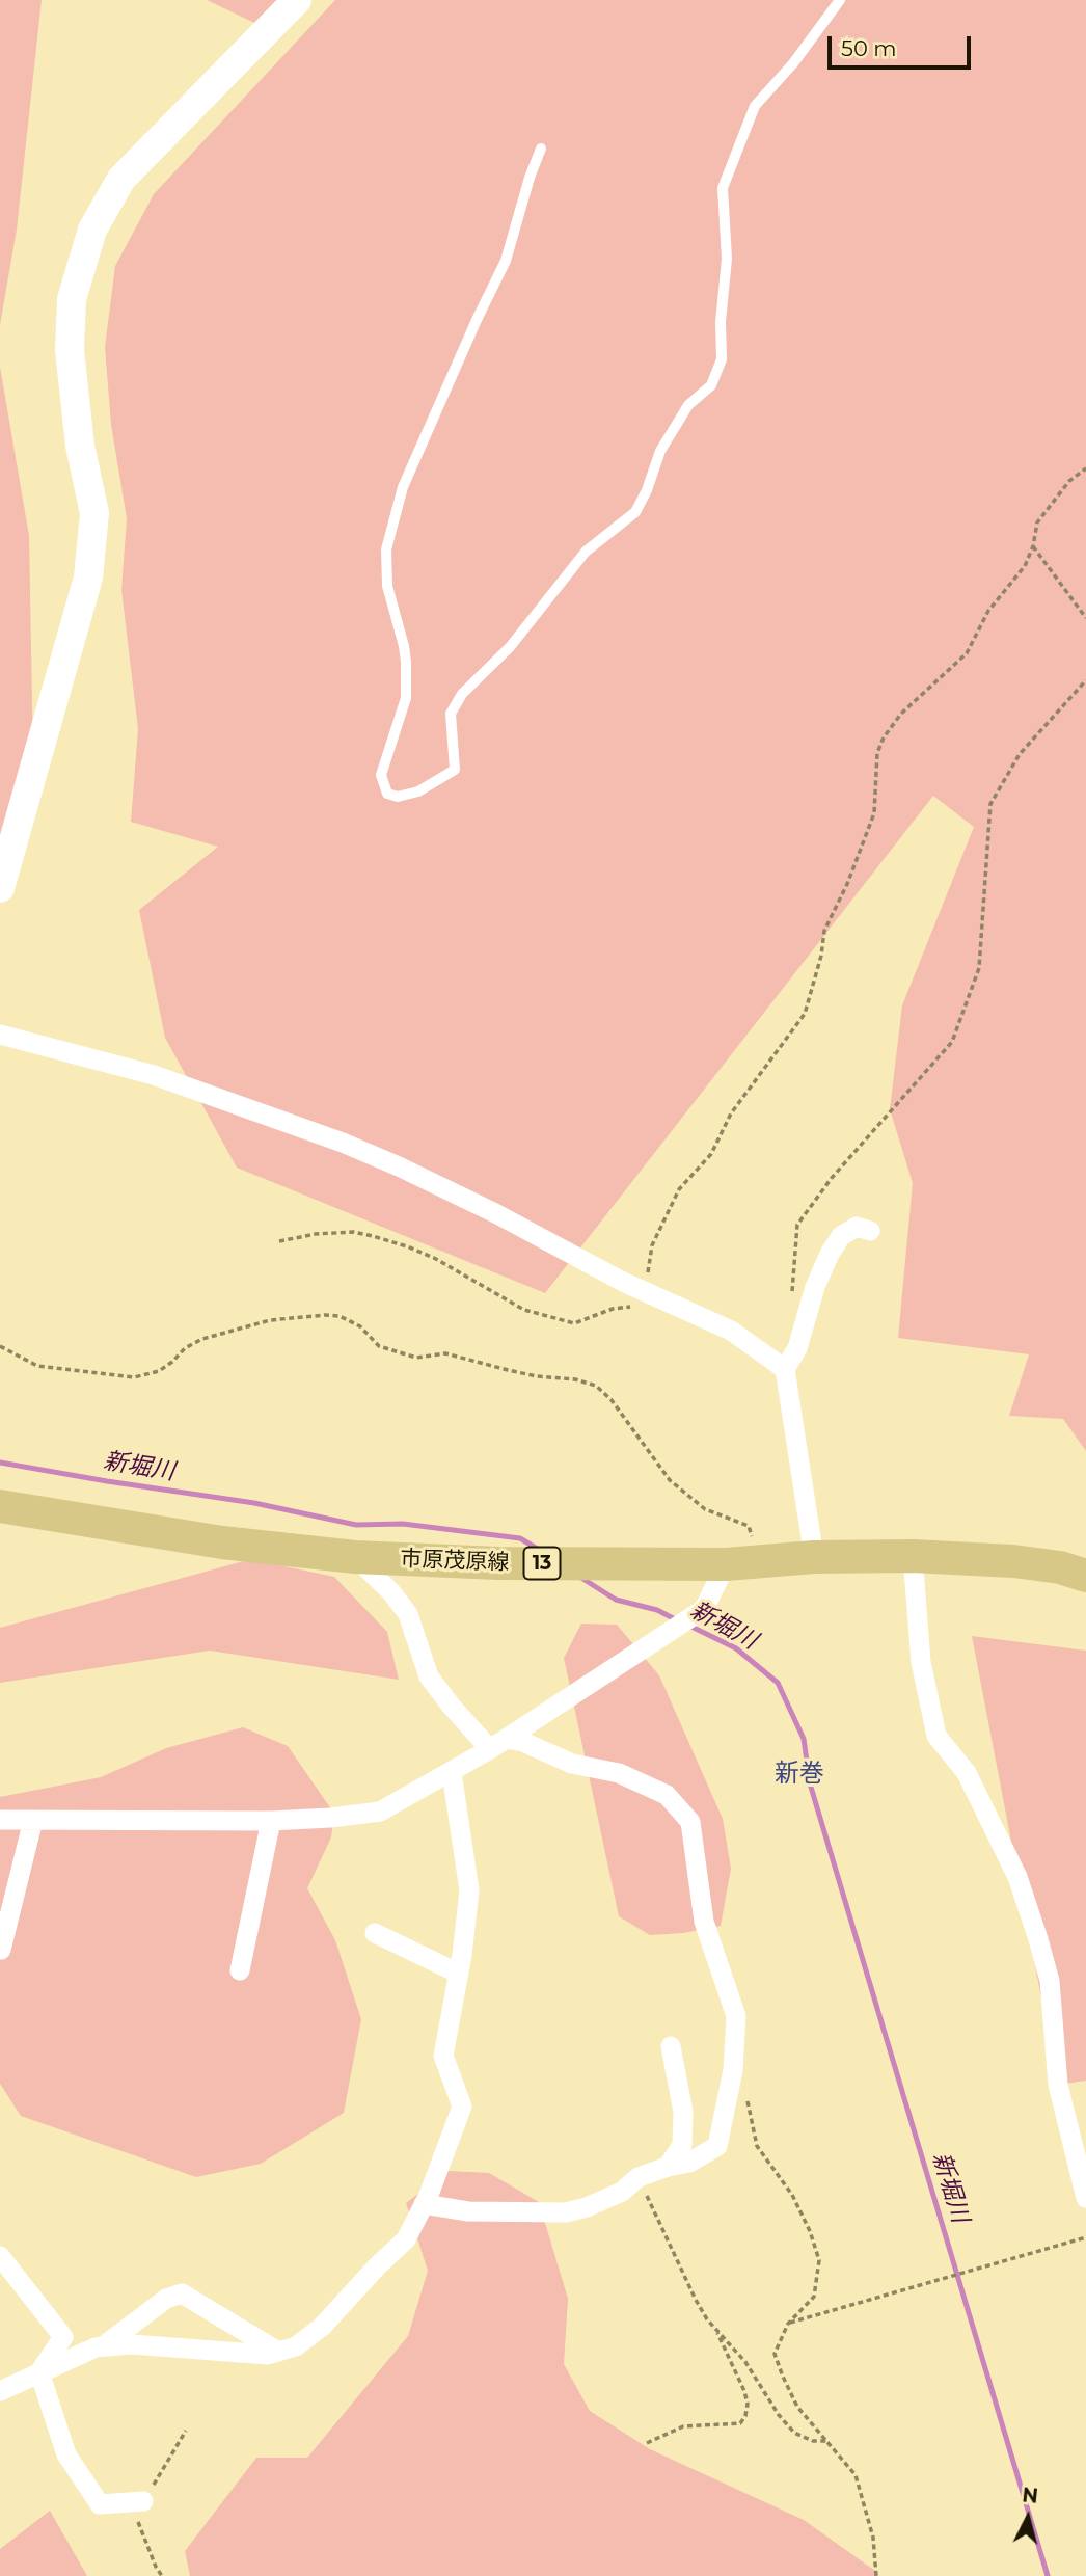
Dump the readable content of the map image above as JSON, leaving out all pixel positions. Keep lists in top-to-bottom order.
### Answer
{
  "streets": {
    "main road": ["市原茂原線", "13"]
  },
  "districts": ["新巻"],
  "water": ["新堀川"],
  "scale_bar": "50 m",
  "north": "top"
}
